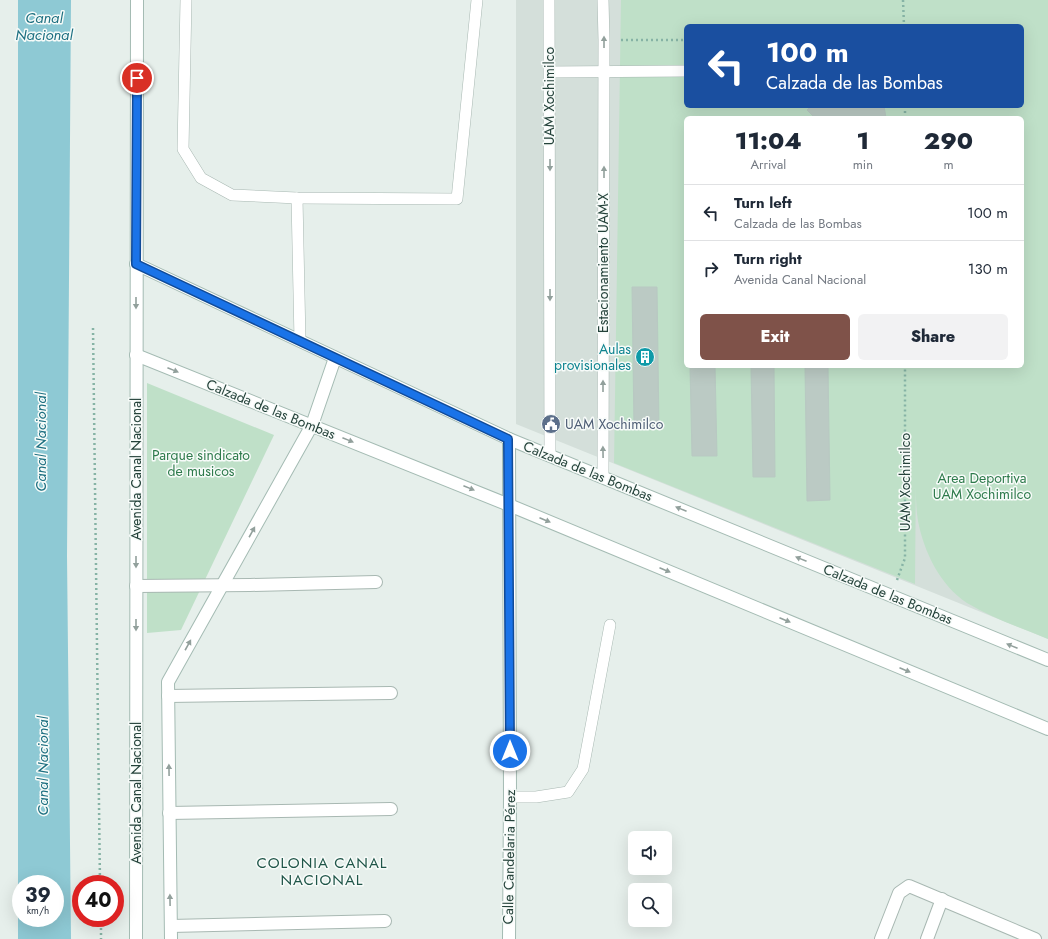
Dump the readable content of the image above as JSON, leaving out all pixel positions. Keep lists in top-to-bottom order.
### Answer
{
  "streets": {
    "main road": ["Calzada de las Bombas", "Avenida Canal Nacional", "Calle Candelaria Pérez"],
    "lane": ["UAM Xochimilco", "Estacionamiento UAM-X"]
  },
  "crossings": [
    ["UAM Xochimilco", "Calzada de las Bombas"],
    ["Estacionamiento UAM-X", "Calzada de las Bombas"],
    ["Calzada de las Bombas", "Avenida Canal Nacional"],
    ["Calzada de las Bombas", "Calle Candelaria Pérez"]
  ],
  "one_way": ["UAM Xochimilco", "Estacionamiento UAM-X"],
  "districts": ["COLONIA CANAL NACIONAL"],
  "water": ["Canal Nacional"],
  "parks": ["Parque sindicato de musicos", "Area Deportiva UAM Xochimilco"],
  "places": {
    "building": ["Aulas provisionales"],
    "public building": ["UAM Xochimilco"]
  },
  "page": {
    "turn": ["100 m", "Calzada de las Bombas"],
    "eta": [
      "11:04",
      "Arrival",
      "1",
      "min",
      "290",
      "m"
    ],
    "list": [
      {
        "name": "Turn left",
        "note": "Calzada de las Bombas",
        "value": "100 m"
      },
      {
        "name": "Turn right",
        "note": "Avenida Canal Nacional",
        "value": "130 m"
      }
    ],
    "buttons": ["Exit", "Share"],
    "speed": "39 km/h",
    "limit": "40"
  }
}
